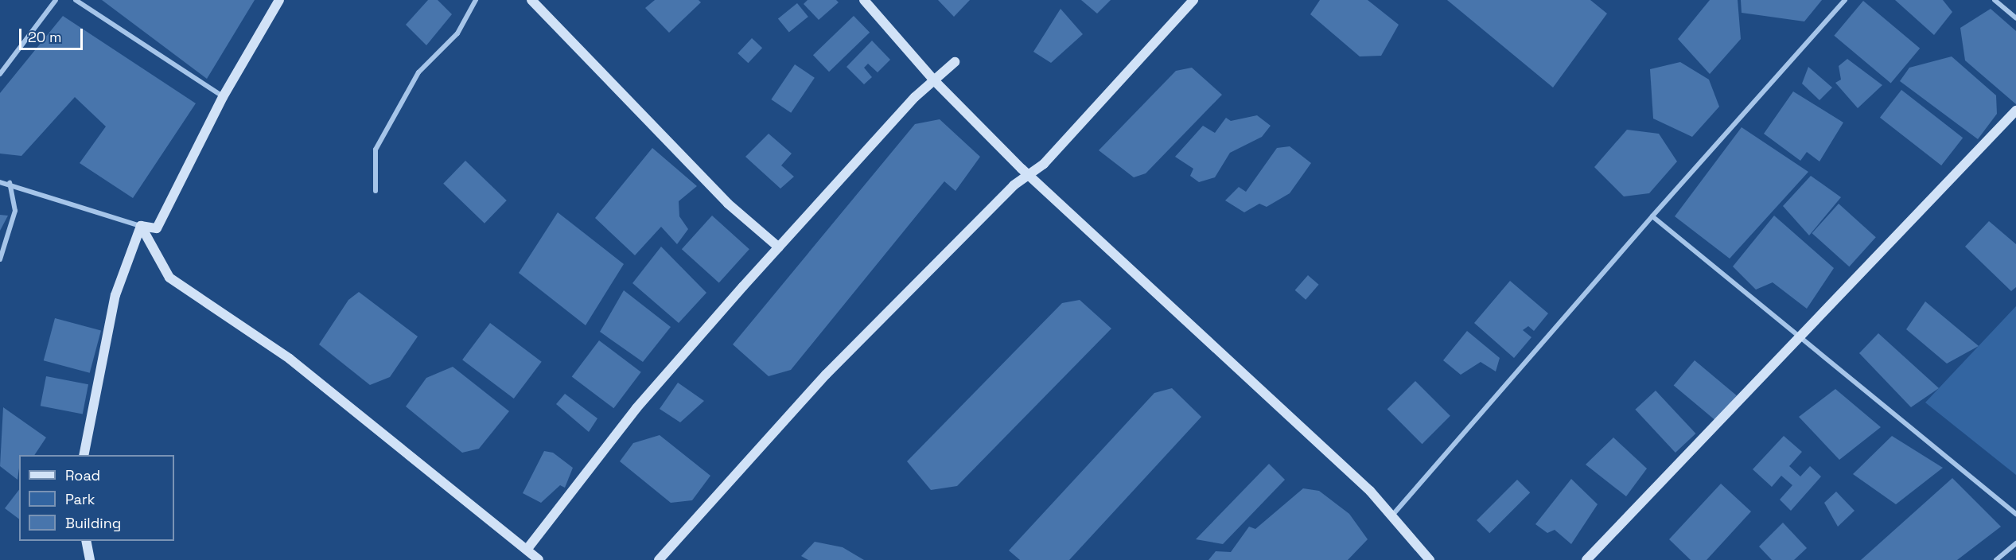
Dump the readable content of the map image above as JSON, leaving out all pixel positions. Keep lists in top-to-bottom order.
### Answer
{
  "legend": ["Road", "Park", "Building"],
  "scale_bar": "20 m"
}
